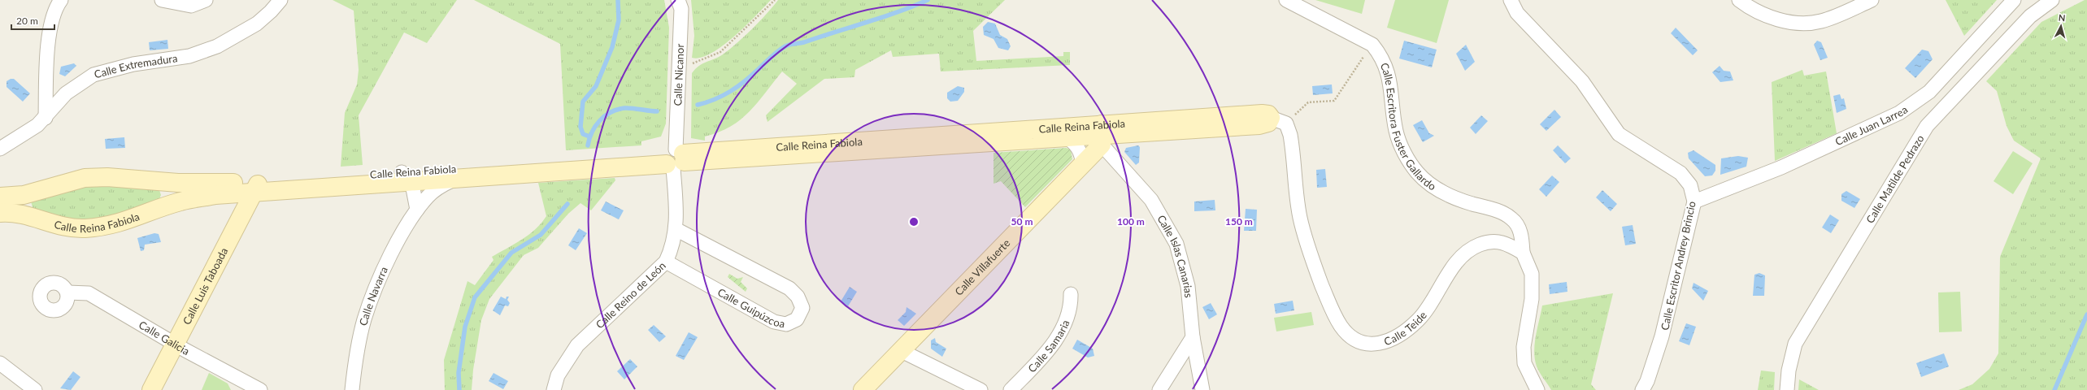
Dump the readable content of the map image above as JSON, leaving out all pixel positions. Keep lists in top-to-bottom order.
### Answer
{
  "streets": {
    "street": [
      "Calle Extremadura",
      "Calle Nicanor",
      "Calle Escritora Fuster Gallardo",
      "Calle Juan Larrea",
      "Calle Reina Fabiola",
      "Calle Matilde Pedrazo",
      "Calle Islas Canarias",
      "Calle Escritor Andrey Brincio",
      "Calle Villafuerte",
      "Calle Luis Taboada",
      "Calle Reino de León",
      "Calle Navarra",
      "Calle Guipúzcoa",
      "Calle Teide",
      "Calle Galicia",
      "Calle Samaria"
    ]
  },
  "crossings": [
    ["Calle Nicanor", "Calle Reina Fabiola"],
    ["Calle Nicanor", "Calle Reino de León"],
    ["Calle Escritora Fuster Gallardo", "Calle Teide"],
    ["Calle Juan Larrea", "Calle Escritor Andrey Brincio"],
    ["Calle Reina Fabiola", "Calle Islas Canarias"],
    ["Calle Reina Fabiola", "Calle Villafuerte"],
    ["Calle Reina Fabiola", "Calle Luis Taboada"],
    ["Calle Reina Fabiola", "Calle Reino de León"],
    ["Calle Reina Fabiola", "Calle Navarra"],
    ["Calle Reina Fabiola", "Calle Teide"],
    ["Calle Islas Canarias", "Calle Villafuerte"],
    ["Calle Luis Taboada", "Calle Galicia"],
    ["Calle Reino de León", "Calle Guipúzcoa"]
  ],
  "scale_bar": "20 m",
  "north": "top",
  "rings": ["50 m", "100 m", "150 m"]
}
